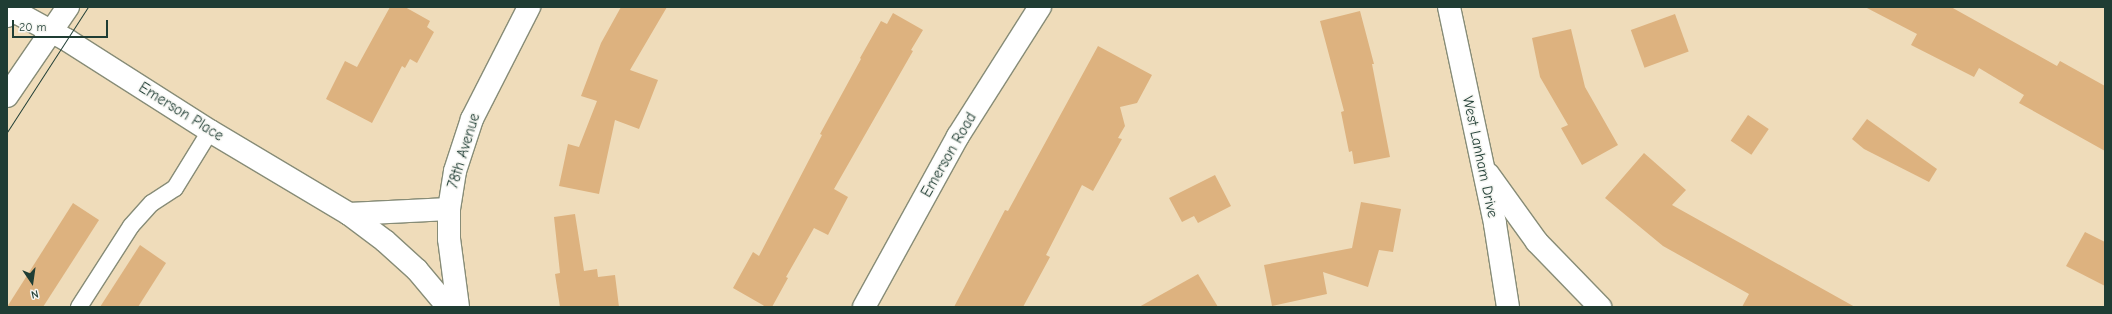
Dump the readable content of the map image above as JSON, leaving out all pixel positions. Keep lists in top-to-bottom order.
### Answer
{
  "streets": {
    "street": [
      "Emerson Place",
      "78th Avenue",
      "Emerson Road",
      "West Lanham Drive"
    ]
  },
  "scale_bar": "20 m",
  "north": "bottom"
}
